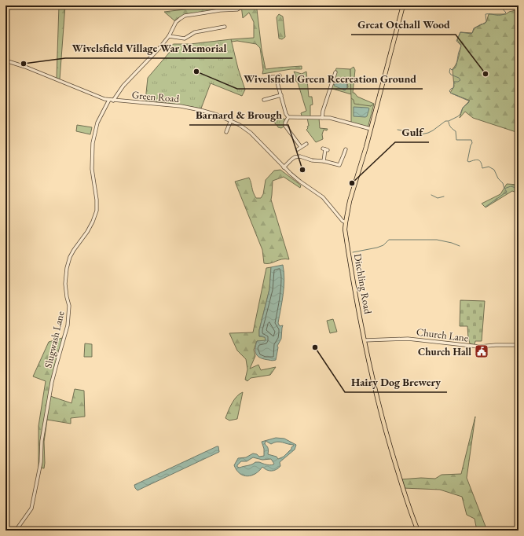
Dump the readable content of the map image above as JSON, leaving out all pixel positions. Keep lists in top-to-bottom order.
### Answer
{
  "streets": {
    "main road": ["Ditchling Road"],
    "street": ["Green Road", "Church Lane", "Slugwash Lane"]
  },
  "crossings": [
    ["Green Road", "Ditchling Road"],
    ["Green Road", "Slugwash Lane"],
    ["Ditchling Road", "Church Lane"]
  ],
  "places": {
    "other": [
      "Wivelsfield Village War Memorial",
      "Wivelsfield Green Recreation Ground",
      "Great Otehall Wood",
      "Barnard & Brough",
      "Gulf",
      "Hairy Dog Brewery"
    ],
    "public building": ["Church Hall"]
  }
}
